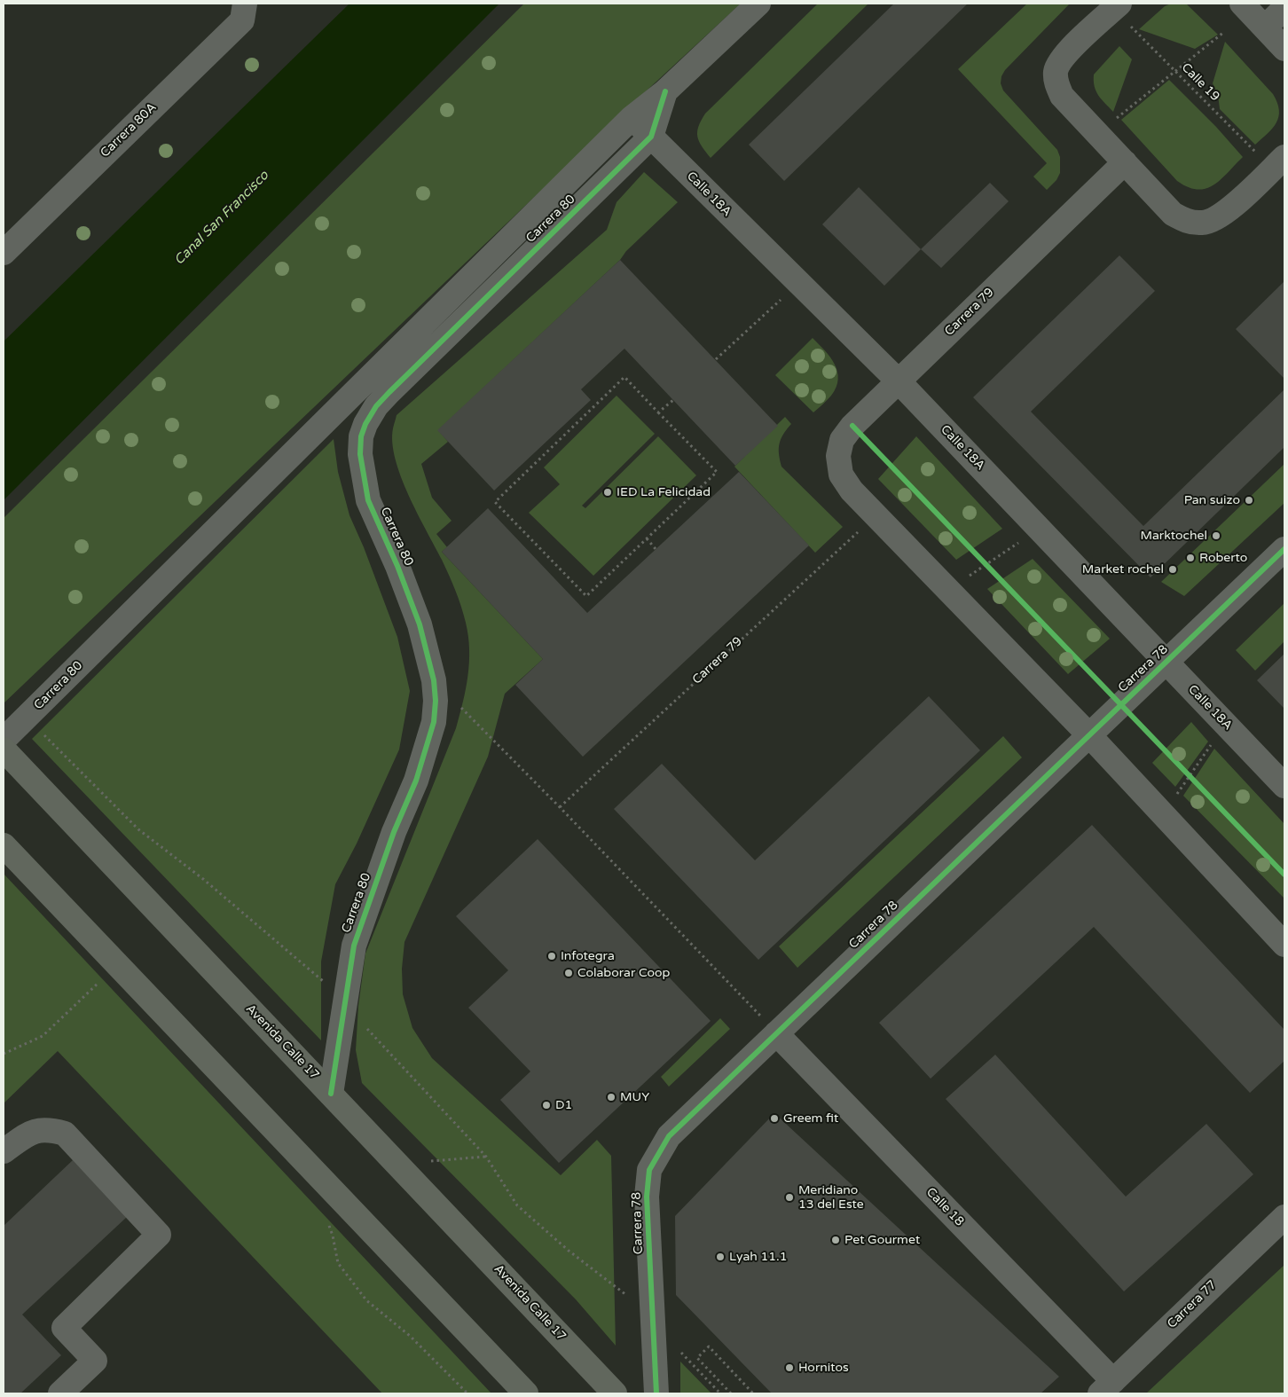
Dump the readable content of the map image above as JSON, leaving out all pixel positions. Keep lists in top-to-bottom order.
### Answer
{
  "streets": {
    "main road": ["Avenida Calle 17"],
    "street": [
      "Carrera 80A",
      "Calle 18A",
      "Carrera 80",
      "Carrera 79",
      "Carrera 78",
      "Calle 18",
      "Carrera 77"
    ],
    "path": ["Calle 19"]
  },
  "crossings": [
    ["Calle 18A", "Carrera 80"],
    ["Calle 18A", "Carrera 79"],
    ["Calle 18A", "Carrera 78"],
    ["Carrera 80", "Avenida Calle 17"],
    ["Carrera 78", "Calle 18"],
    ["Calle 18", "Carrera 77"]
  ],
  "water": ["Canal San Francisco"],
  "places": [
    "IED La Felicidad",
    "Pan suizo",
    "Marktochel",
    "Roberto",
    "Market rochel",
    "Infotegra",
    "Colaborar Coop",
    "MUY",
    "D1",
    "Greem fit",
    "Meridiano 13 del Este",
    "Pet Gourmet",
    "Lyah 11.1",
    "Hornitos"
  ]
}
